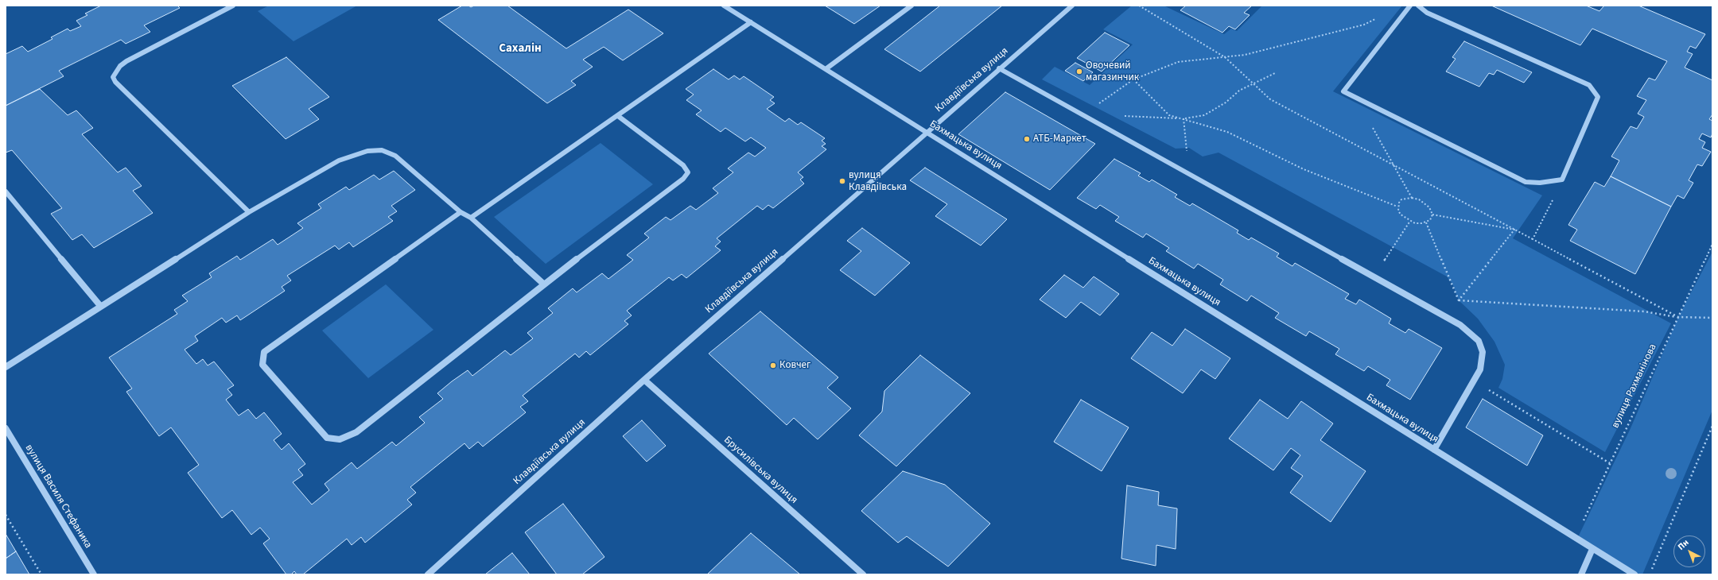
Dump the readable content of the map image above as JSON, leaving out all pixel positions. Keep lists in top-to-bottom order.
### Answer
{
  "streets": {
    "street": [
      "Клавдіївська вулиця",
      "Бахмацька вулиця",
      "Брусилівська вулиця",
      "вулиця Василя Стефаника"
    ],
    "path": ["вулиця Рахманінова"]
  },
  "crossings": [
    ["Клавдіївська вулиця", "Бахмацька вулиця"],
    ["Клавдіївська вулиця", "Брусилівська вулиця"],
    ["Бахмацька вулиця", "вулиця Рахманінова"]
  ],
  "districts": ["Сахалін"],
  "places": [
    "Овочевий магазинчик",
    "АТБ-Маркет",
    "вулиця Клавдіївська",
    "Ковчег"
  ],
  "north": "top left"
}
